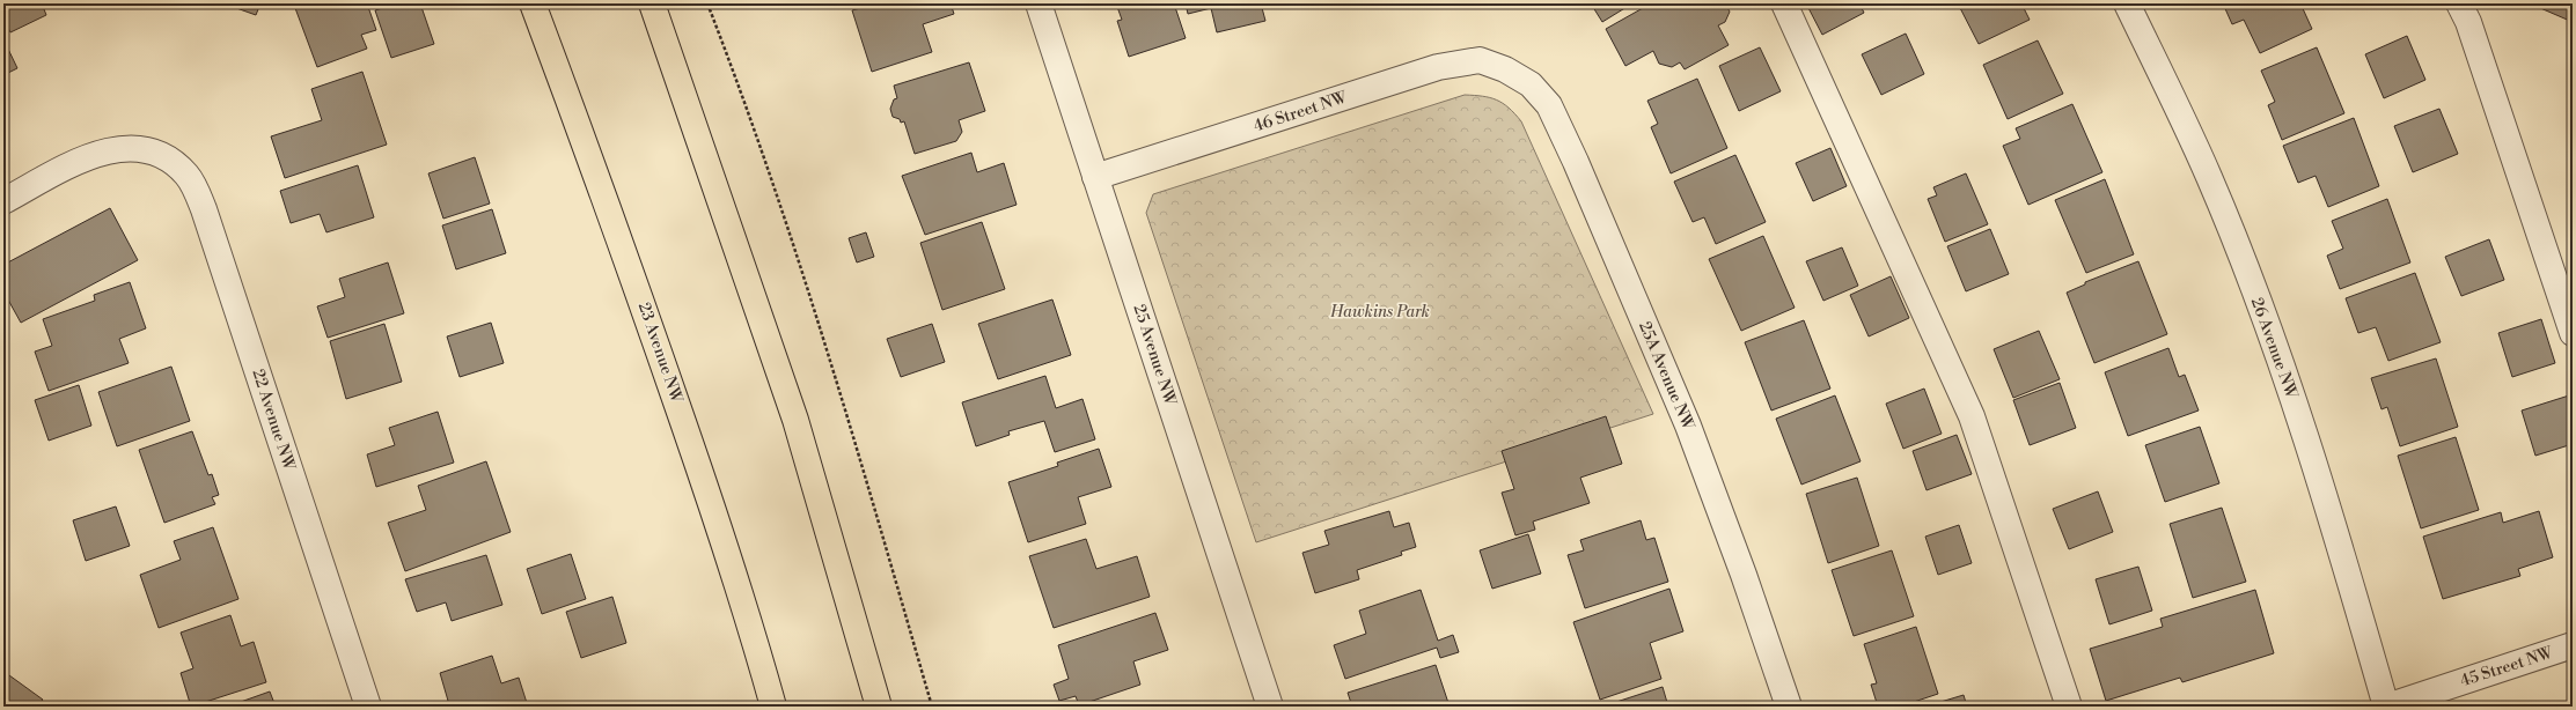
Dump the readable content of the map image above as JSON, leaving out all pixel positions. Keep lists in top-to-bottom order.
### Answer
{
  "streets": {
    "main road": ["23 Avenue NW"],
    "street": [
      "46 Street NW",
      "26 Avenue NW",
      "25 Avenue NW",
      "25A Avenue NW",
      "22 Avenue NW",
      "45 Street NW"
    ]
  },
  "crossings": [
    ["46 Street NW", "25 Avenue NW"],
    ["46 Street NW", "25A Avenue NW"],
    ["26 Avenue NW", "45 Street NW"]
  ],
  "parks": ["Hawkins Park"]
}
